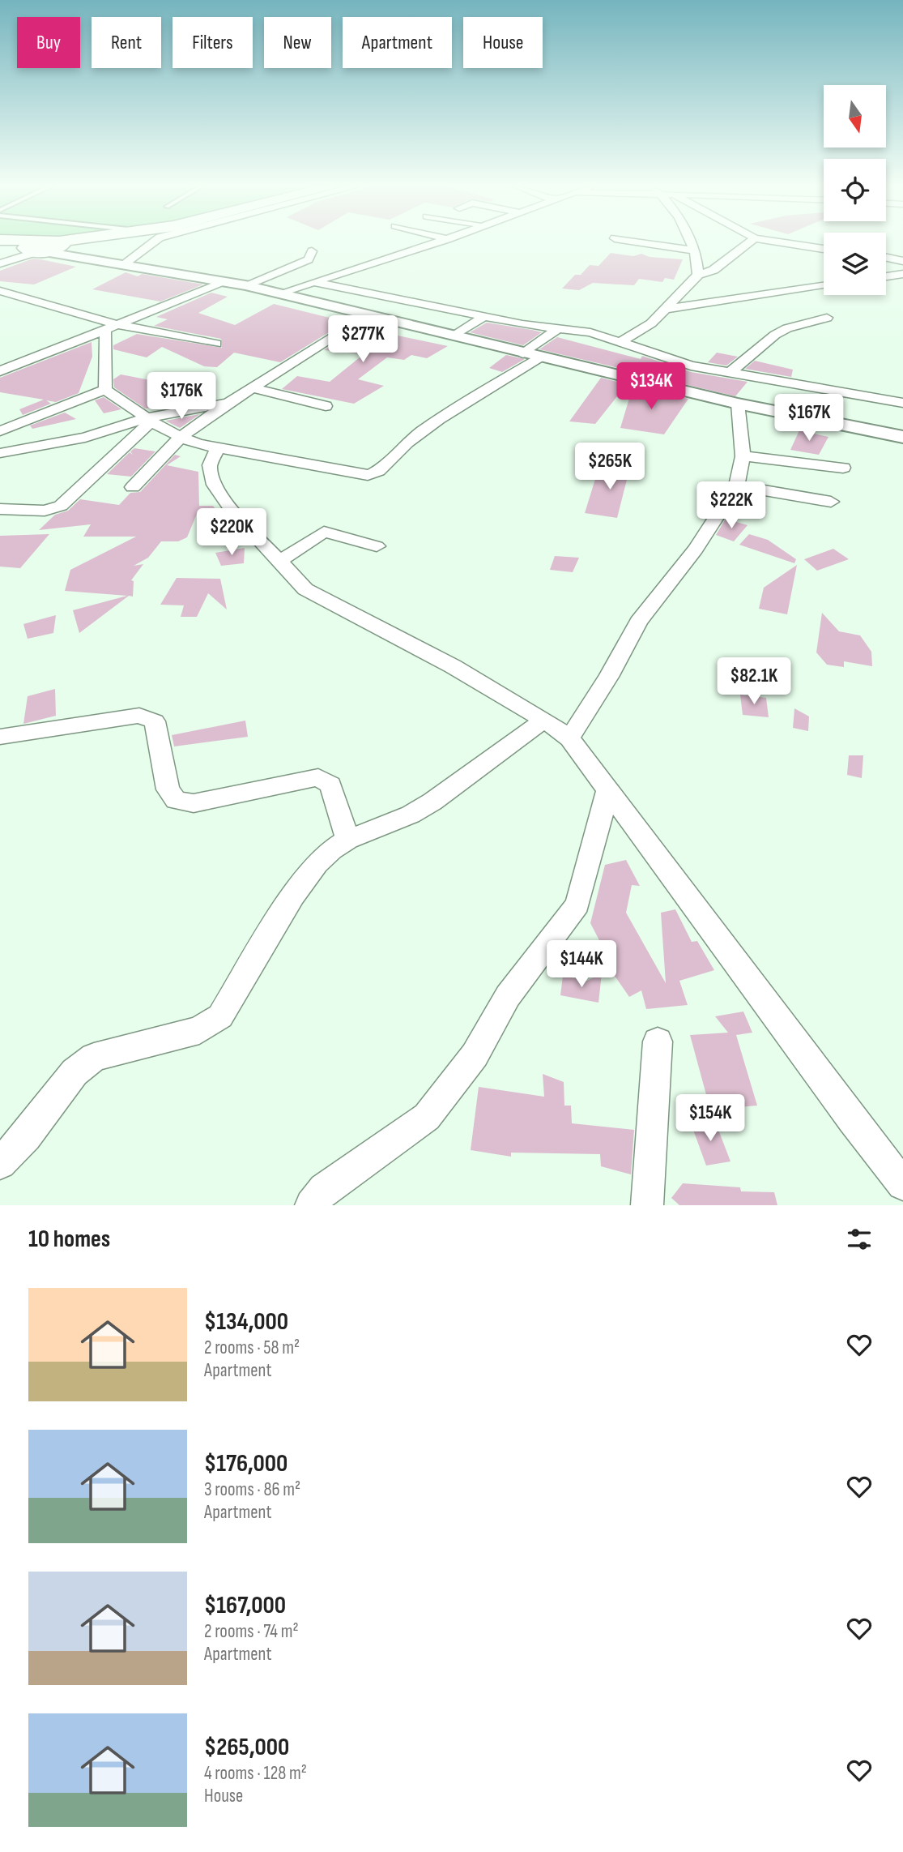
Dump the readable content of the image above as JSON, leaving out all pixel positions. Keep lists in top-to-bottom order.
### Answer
{
  "north": "bottom",
  "page": {
    "chip": [
      "Buy",
      "Rent",
      "Filters",
      "New",
      "Apartment",
      "House"
    ],
    "price": [
      "$277K",
      "$134K",
      "$176K",
      "$167K",
      "$265K",
      "$222K",
      "$220K",
      "$82.1K",
      "$144K",
      "$154K"
    ],
    "heading": "10 homes",
    "list": [
      {
        "name": "$134,000",
        "note": "2 rooms · 58 m² · Apartment"
      },
      {
        "name": "$176,000",
        "note": "3 rooms · 86 m² · Apartment"
      },
      {
        "name": "$167,000",
        "note": "2 rooms · 74 m² · Apartment"
      },
      {
        "name": "$265,000",
        "note": "4 rooms · 128 m² · House"
      }
    ]
  }
}
